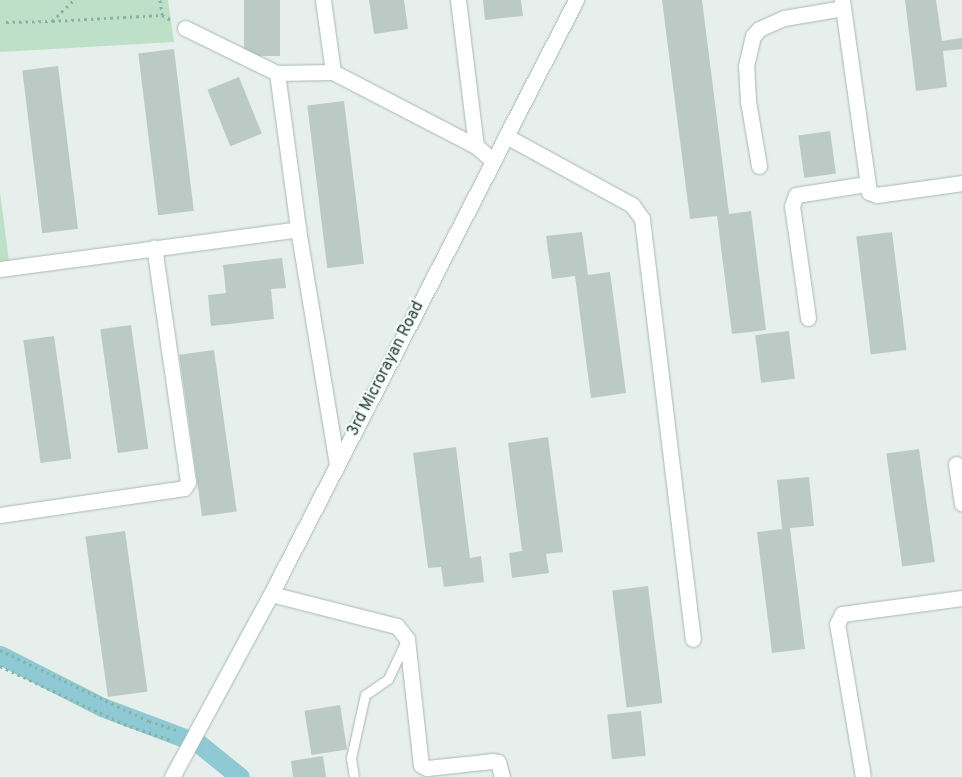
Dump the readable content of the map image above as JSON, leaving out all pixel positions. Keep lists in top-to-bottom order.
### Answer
{
  "streets": {
    "street": ["3rd Microrayan Road"]
  }
}
